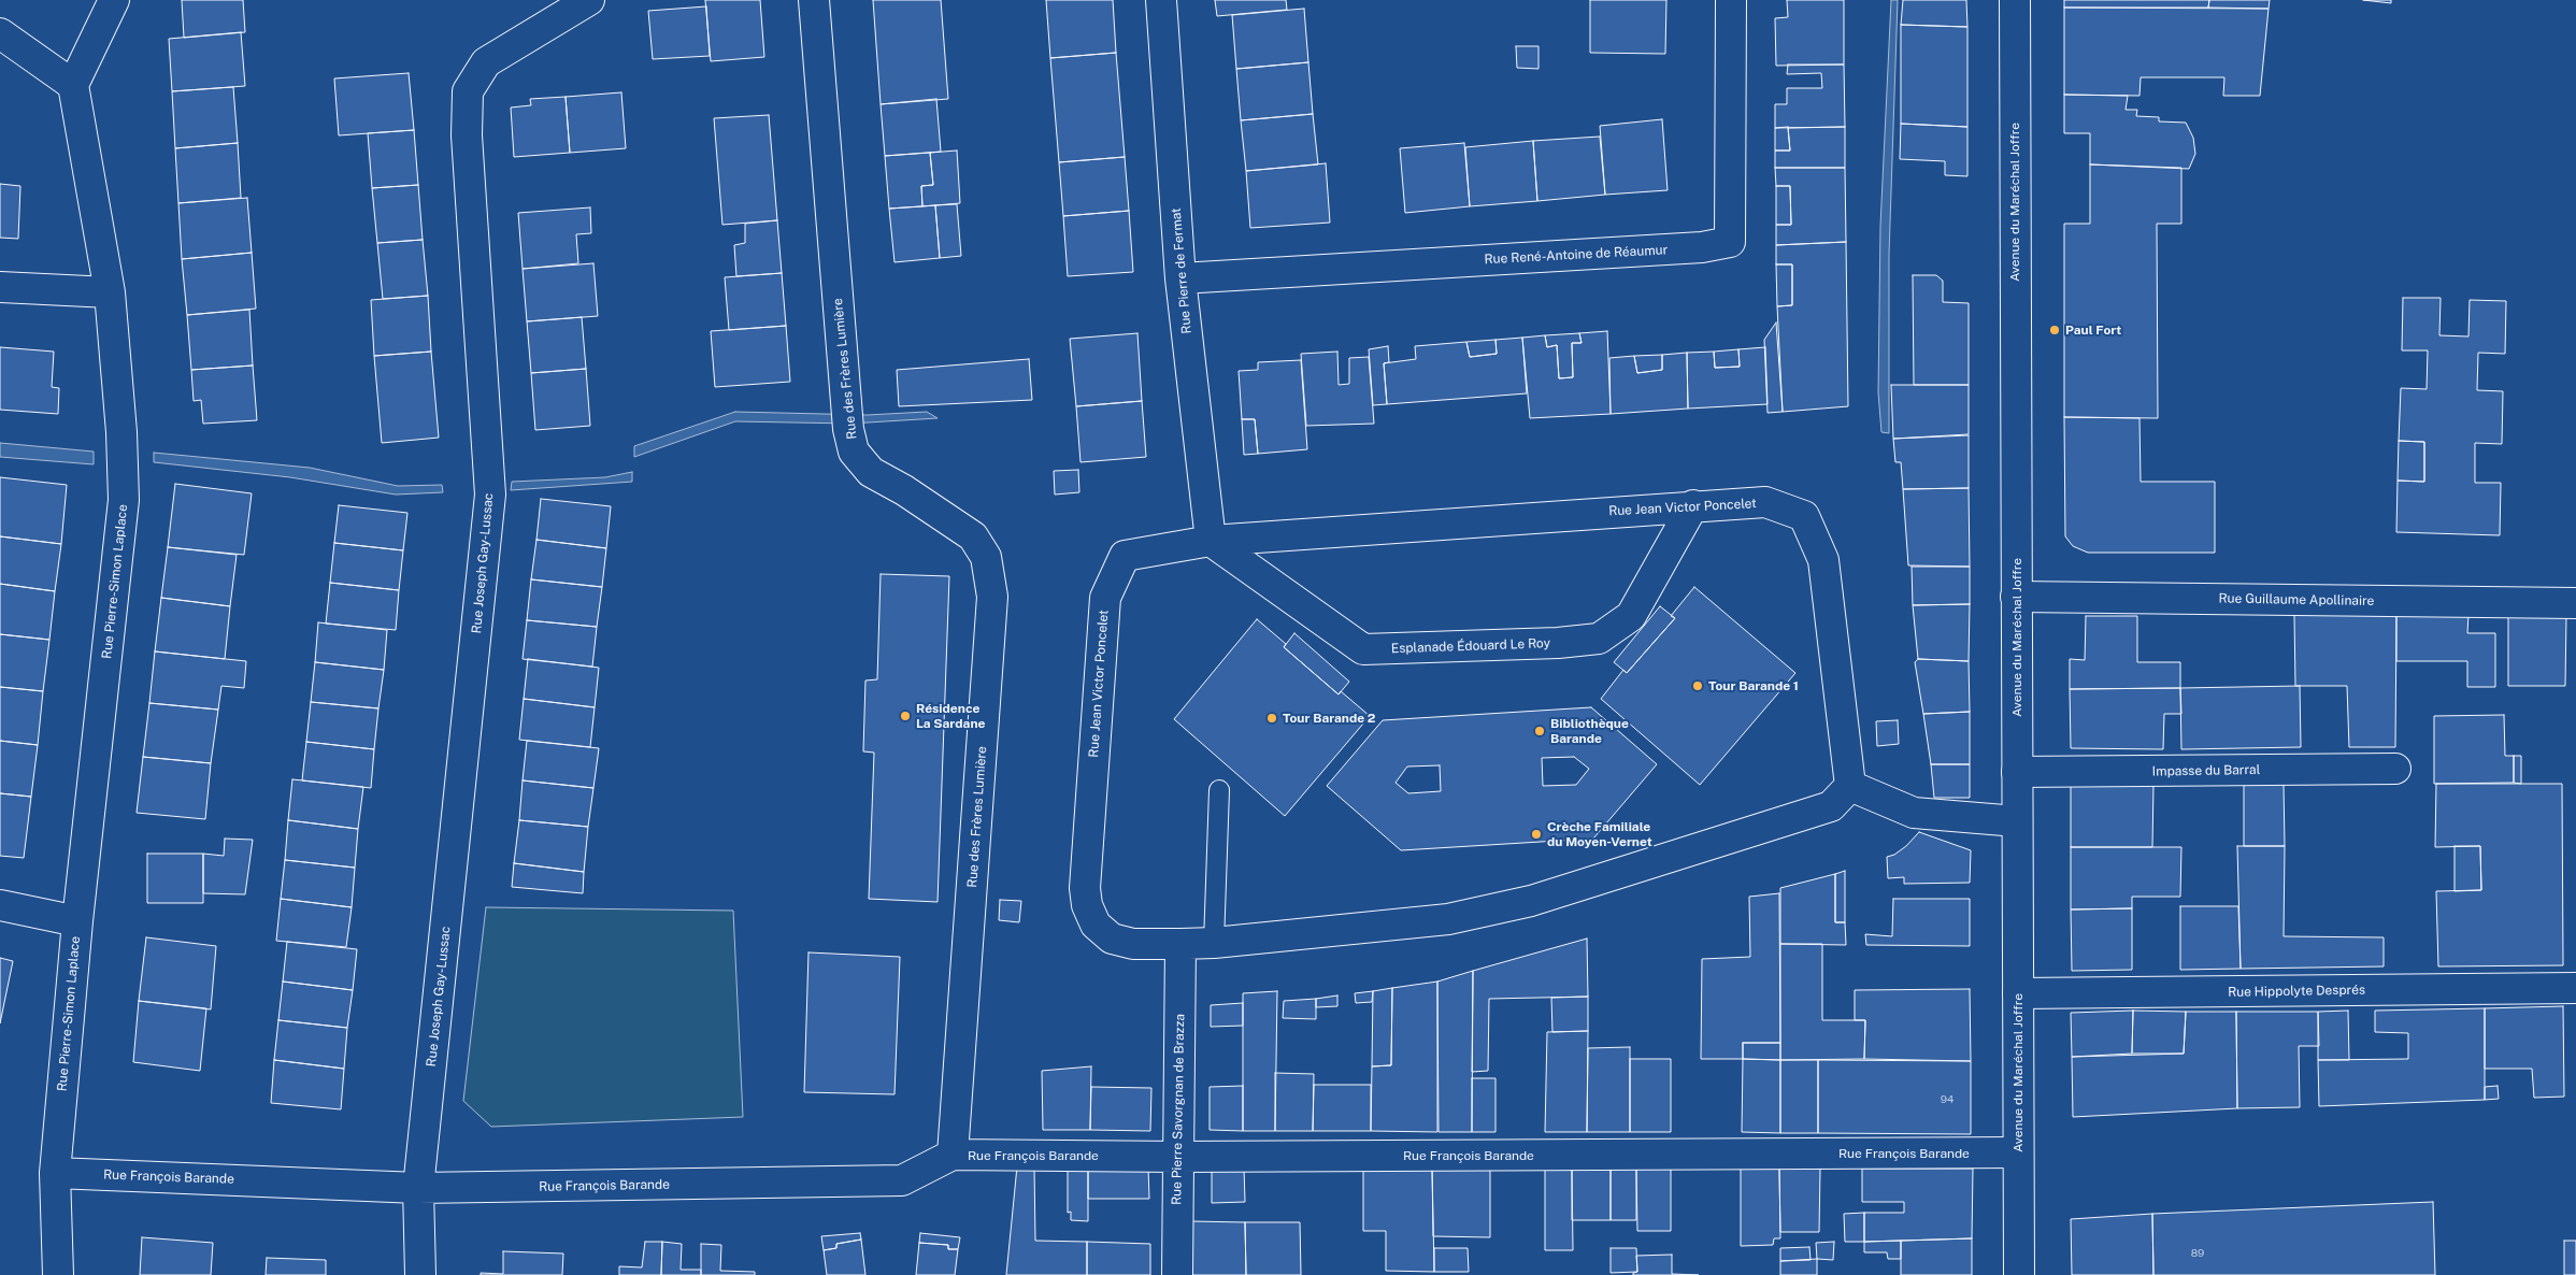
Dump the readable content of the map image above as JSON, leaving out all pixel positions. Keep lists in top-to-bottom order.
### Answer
{
  "streets": {
    "street": [
      "Avenue du Maréchal Joffre",
      "Rue René-Antoine de Réaumur",
      "Rue Pierre de Fermat",
      "Rue des Frères Lumière",
      "Rue Jean Victor Poncelet",
      "Rue Joseph Gay-Lussac",
      "Rue Pierre-Simon Laplace",
      "Rue Guillaume Apollinaire",
      "Esplanade Édouard Le Roy",
      "Impasse du Barral",
      "Rue Hippolyte Després",
      "Rue Pierre Savorgnan de Brazza",
      "Rue François Barande"
    ]
  },
  "crossings": [
    ["Avenue du Maréchal Joffre", "Rue Guillaume Apollinaire"],
    ["Avenue du Maréchal Joffre", "Impasse du Barral"],
    ["Avenue du Maréchal Joffre", "Rue Hippolyte Després"],
    ["Avenue du Maréchal Joffre", "Rue François Barande"],
    ["Rue René-Antoine de Réaumur", "Rue Pierre de Fermat"],
    ["Rue Pierre de Fermat", "Rue Jean Victor Poncelet"],
    ["Rue Pierre de Fermat", "Esplanade Édouard Le Roy"],
    ["Rue des Frères Lumière", "Rue François Barande"],
    ["Rue Jean Victor Poncelet", "Esplanade Édouard Le Roy"],
    ["Rue Jean Victor Poncelet", "Rue Pierre Savorgnan de Brazza"],
    ["Rue Joseph Gay-Lussac", "Rue François Barande"],
    ["Rue Pierre-Simon Laplace", "Rue François Barande"],
    ["Rue Pierre Savorgnan de Brazza", "Rue François Barande"]
  ],
  "places": [
    "Paul Fort",
    "Tour Barande 1",
    "Résidence La Sardane",
    "Tour Barande 2",
    "Bibliothèque Barande",
    "Crèche Familiale du Moyen-Vernet"
  ],
  "house_numbers": ["94", "89"]
}
